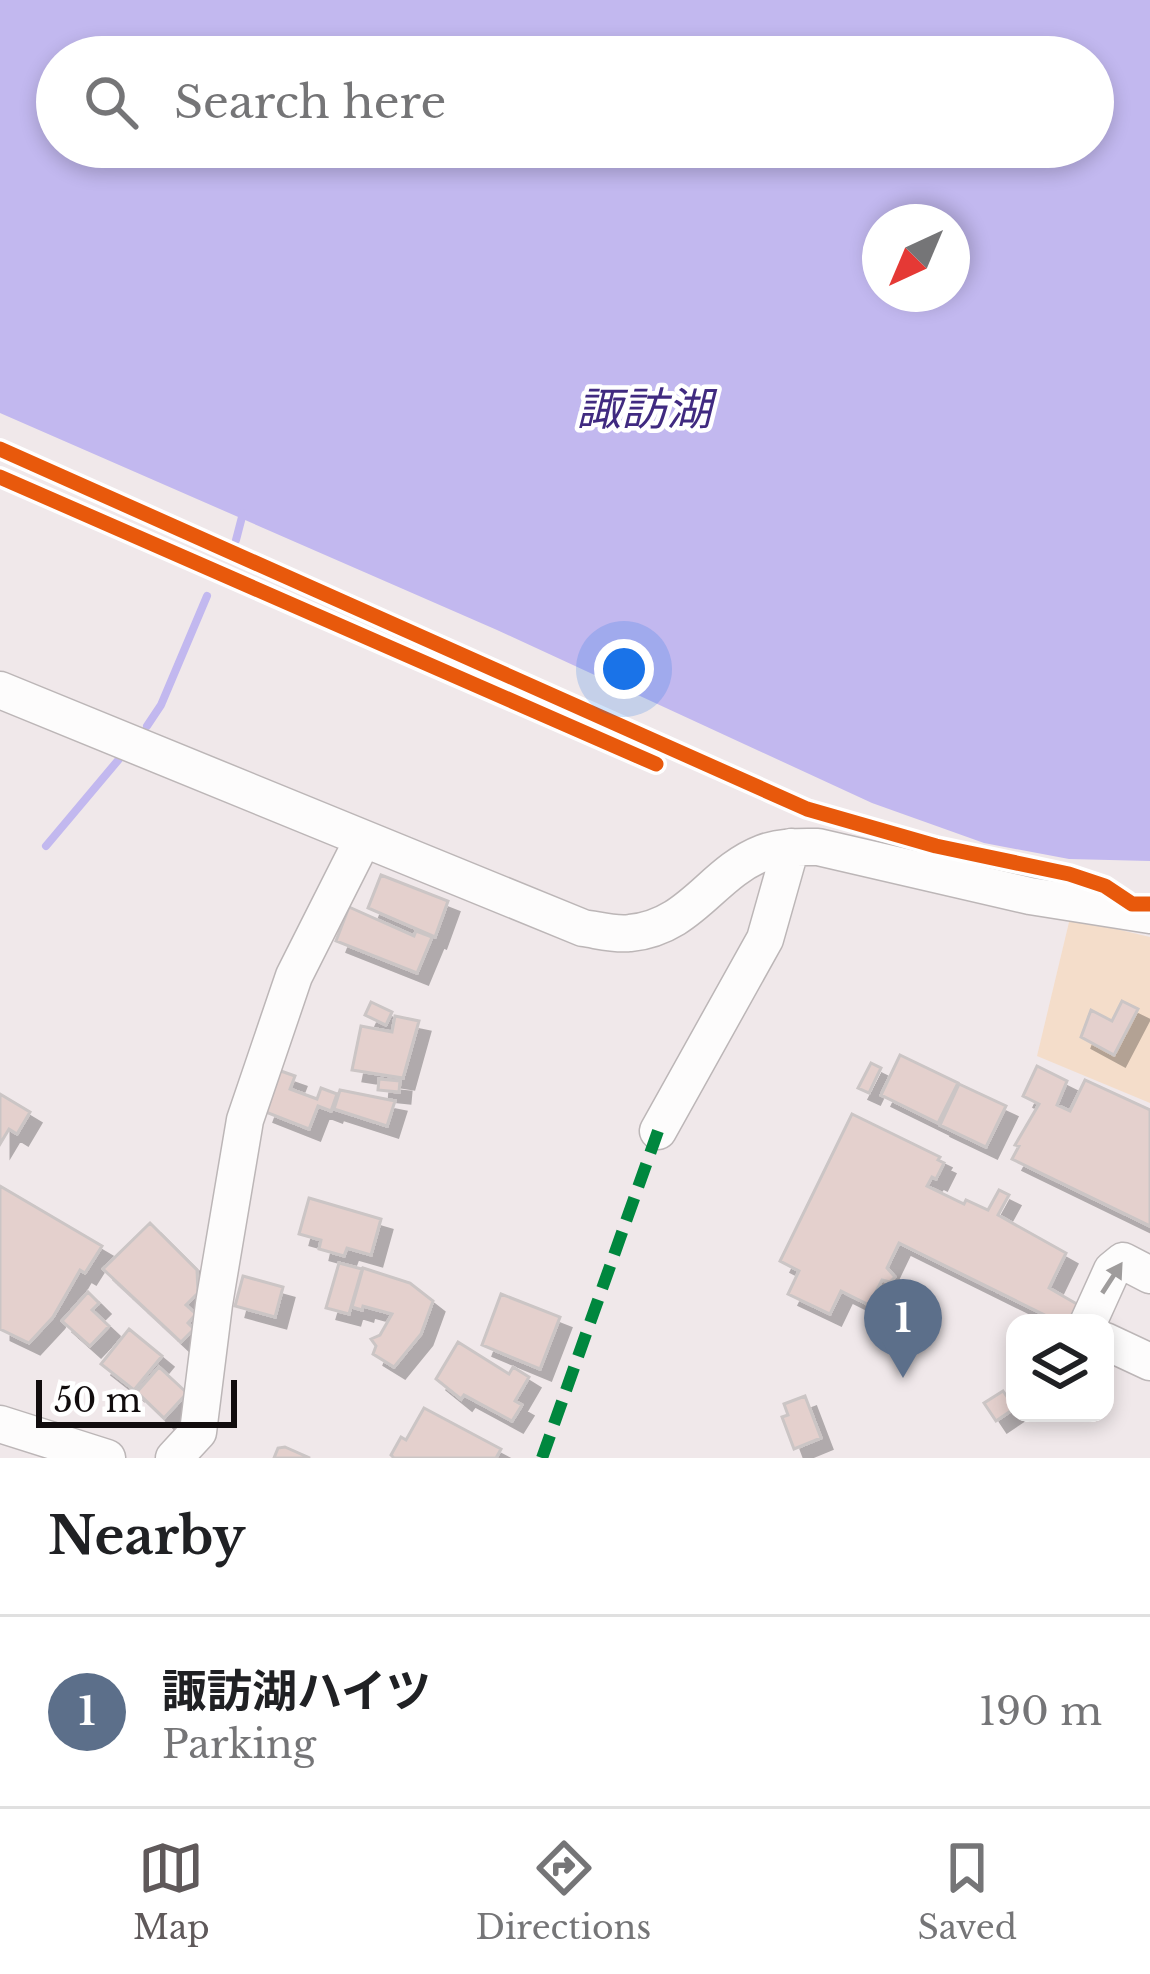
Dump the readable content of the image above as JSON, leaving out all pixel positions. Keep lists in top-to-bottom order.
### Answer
{
  "water": ["諏訪湖"],
  "scale_bar": "50 m",
  "north": "bottom left",
  "page": {
    "search": "Search here",
    "pins": "1",
    "scale": "50 m",
    "heading": "Nearby",
    "list": [
      {
        "mark": "1",
        "name": "諏訪湖ハイツ",
        "note": "Parking",
        "value": "190 m"
      }
    ],
    "nav": ["Map", "Directions", "Saved"]
  }
}
